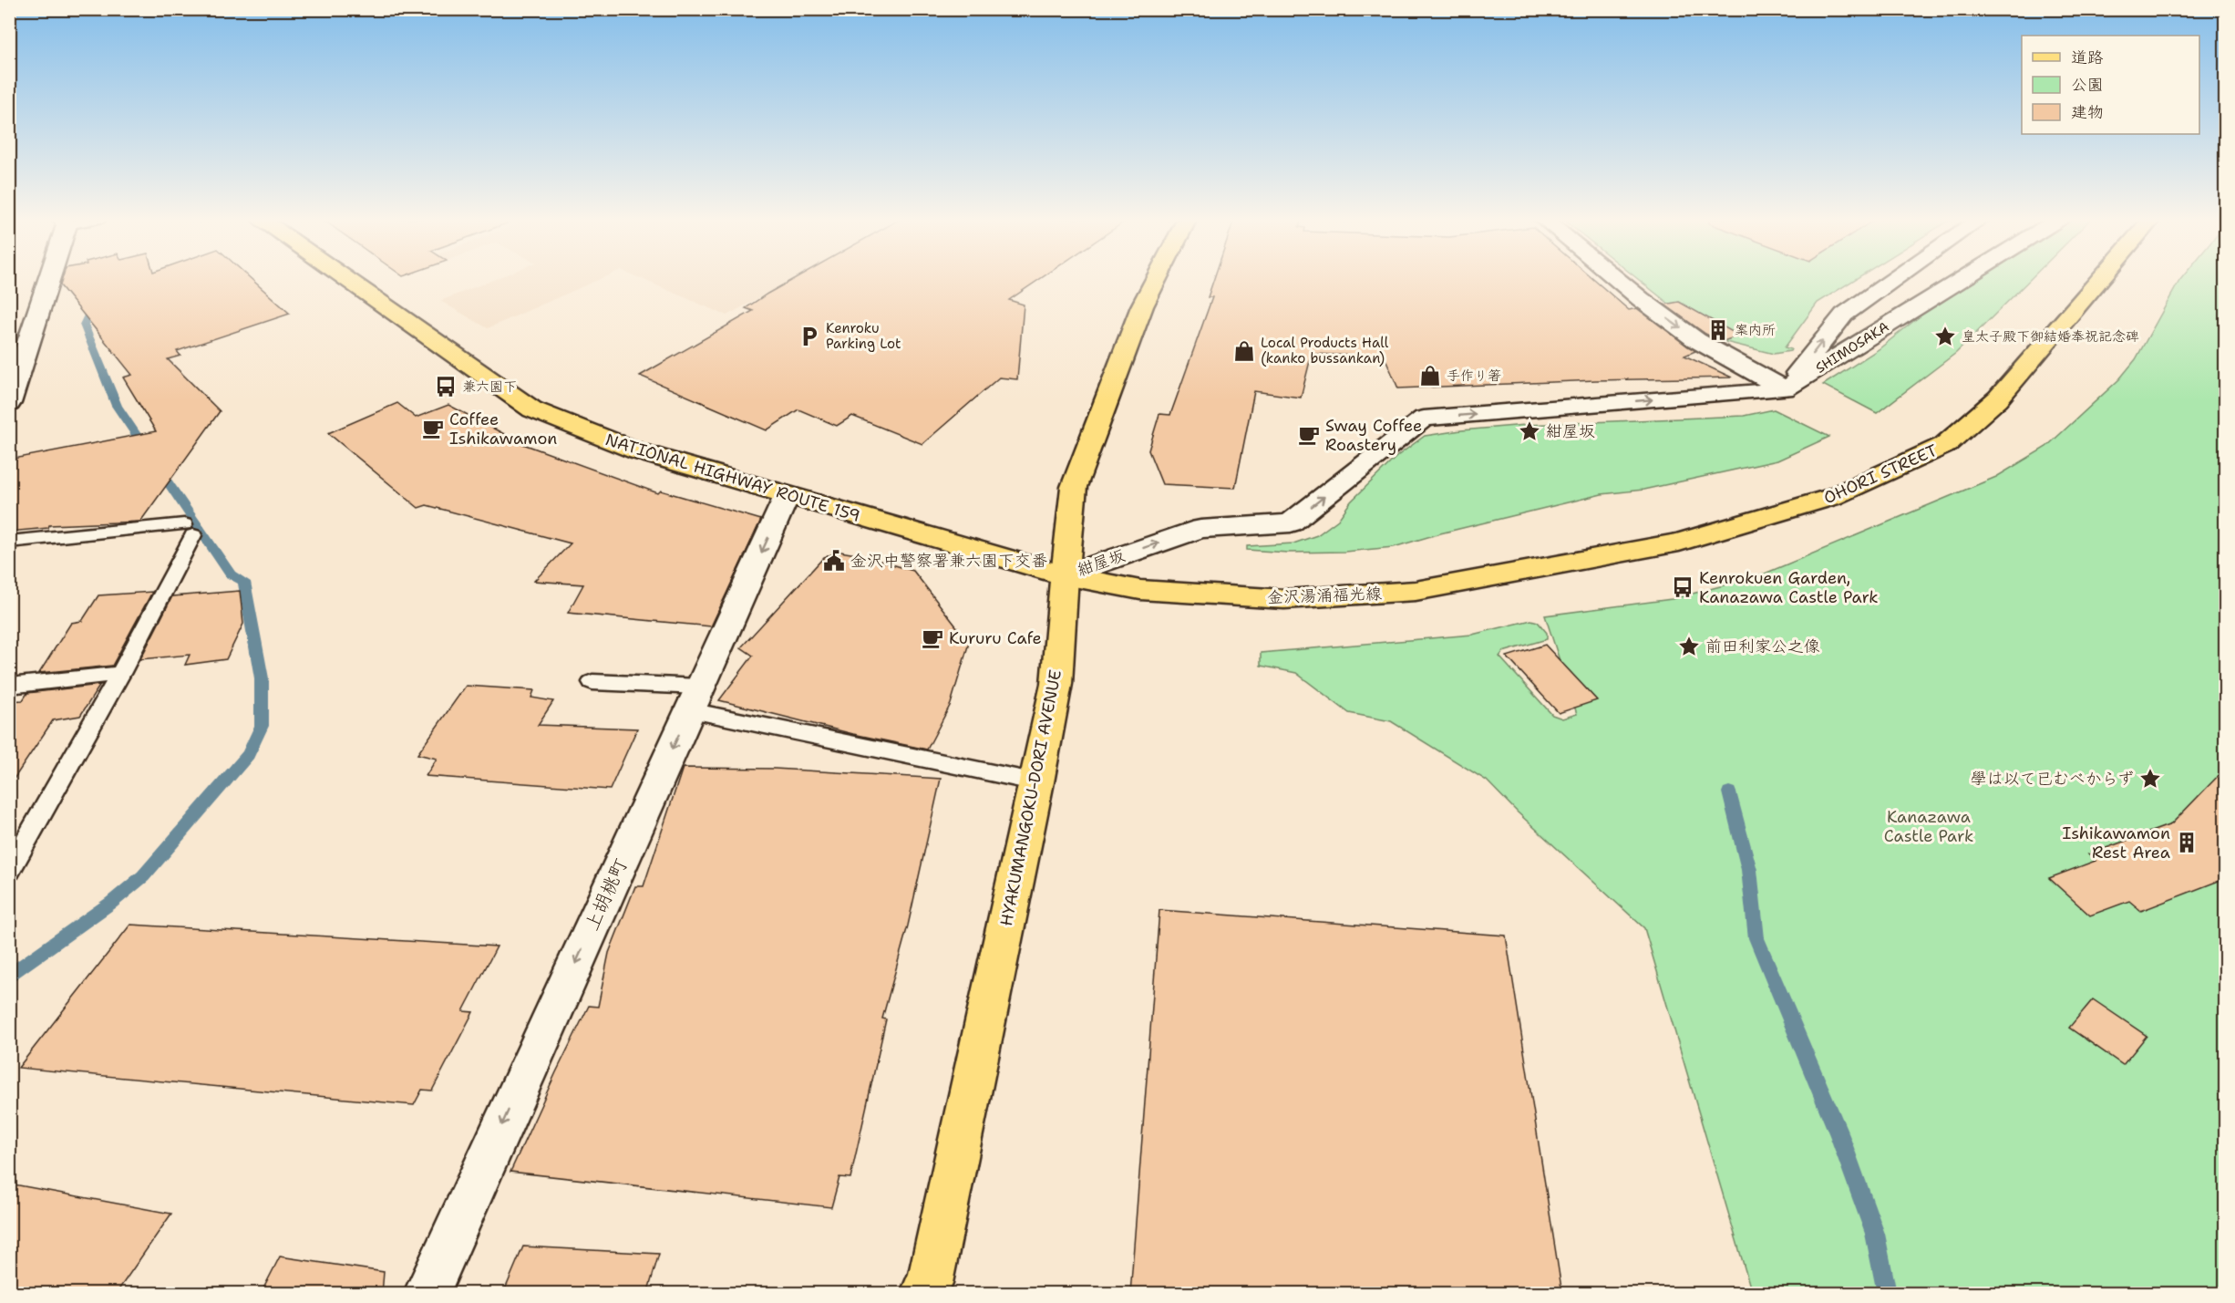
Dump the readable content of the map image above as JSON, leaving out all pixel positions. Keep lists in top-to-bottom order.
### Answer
{
  "streets": {
    "main road": [
      "OHORI STREET",
      "NATIONAL HIGHWAY ROUTE 159",
      "金沢湯涌福光線",
      "HYAKUMANGOKU-DORI AVENUE"
    ],
    "street": ["SHIMOSAKA", "紺屋坂", "上胡桃町"]
  },
  "crossings": [
    ["SHIMOSAKA", "紺屋坂"],
    ["OHORI STREET", "金沢湯涌福光線"],
    ["NATIONAL HIGHWAY ROUTE 159", "紺屋坂"],
    ["NATIONAL HIGHWAY ROUTE 159", "金沢湯涌福光線"],
    ["NATIONAL HIGHWAY ROUTE 159", "HYAKUMANGOKU-DORI AVENUE"],
    ["NATIONAL HIGHWAY ROUTE 159", "上胡桃町"],
    ["紺屋坂", "金沢湯涌福光線"],
    ["紺屋坂", "HYAKUMANGOKU-DORI AVENUE"],
    ["金沢湯涌福光線", "HYAKUMANGOKU-DORI AVENUE"]
  ],
  "one_way": ["紺屋坂", "上胡桃町"],
  "parks": ["Kanazawa Castle Park"],
  "places": {
    "building": ["案内所", "Ishikawamon Rest Area"],
    "parking": ["Kenroku Parking Lot"],
    "place": [
      "皇太子殿下御結婚奉祝記念碑",
      "紺屋坂",
      "前田利家公之像",
      "學は以て已むべからず"
    ],
    "shop": ["Local Products Hall (kanko bussankan)", "手作り箸"],
    "bus stop": ["兼六園下", "Kenrokuen Garden, Kanazawa Castle Park"],
    "cafe": ["Coffee Ishikawamon", "Sway Coffee Roastery", "Kururu Cafe"],
    "public building": ["金沢中警察署兼六園下交番"]
  },
  "legend": ["道路", "公園", "建物"]
}
